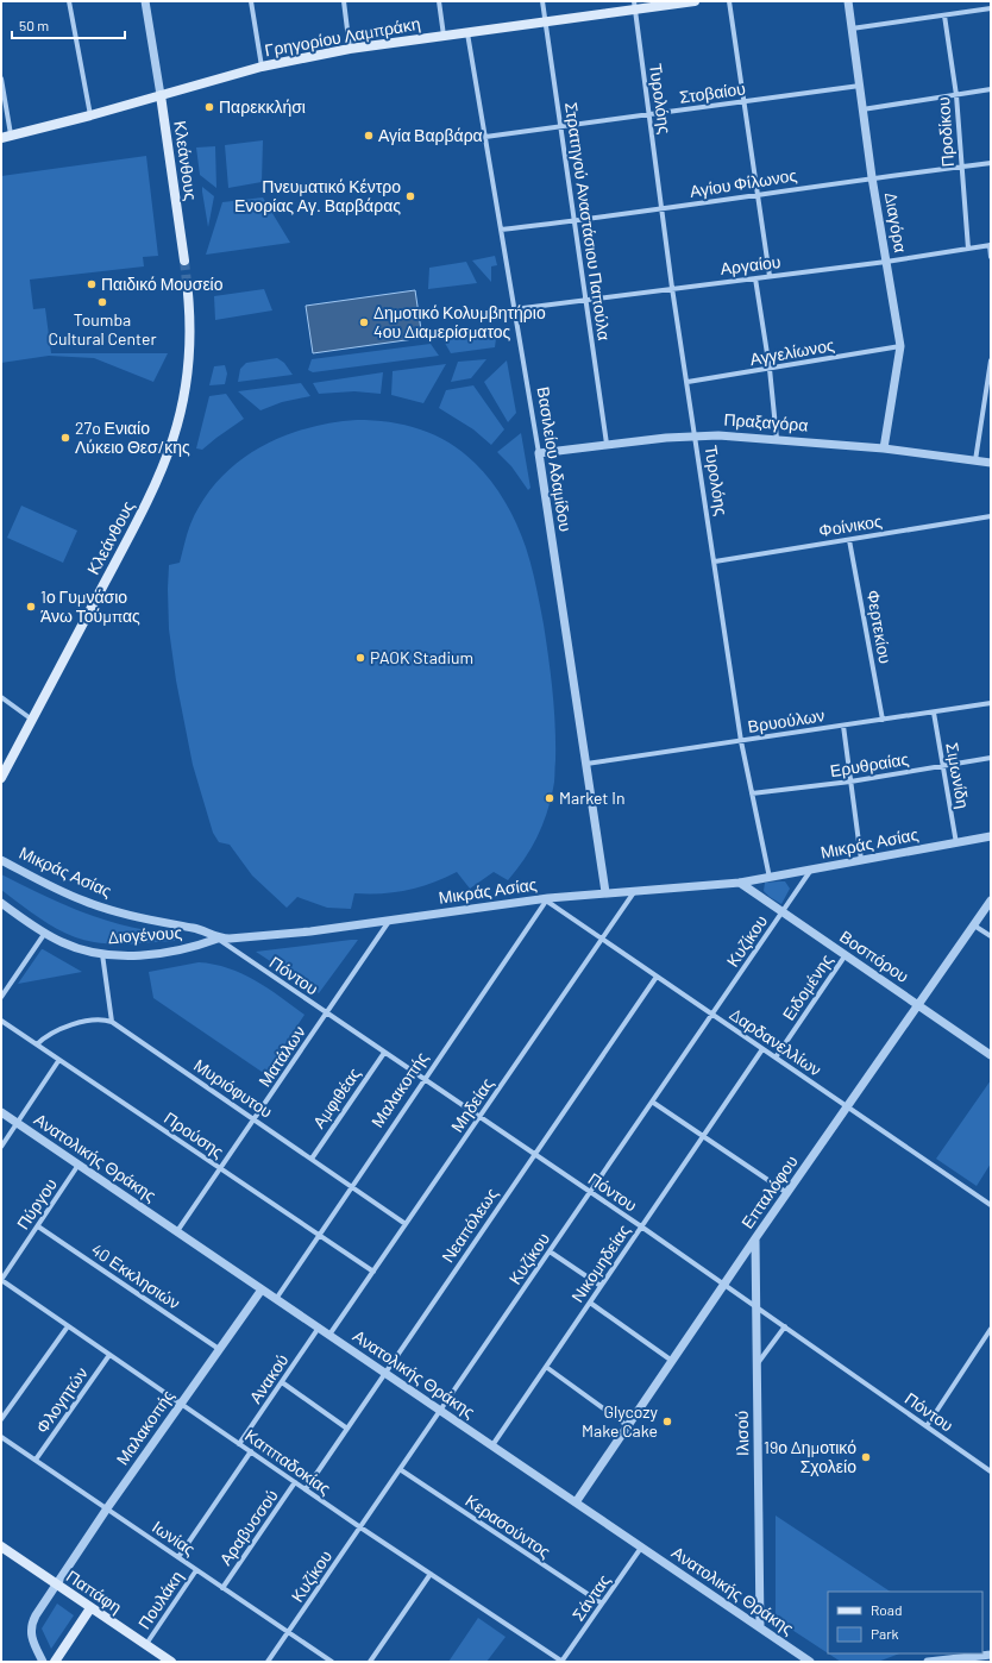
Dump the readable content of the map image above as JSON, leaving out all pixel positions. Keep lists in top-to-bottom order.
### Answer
{
  "streets": {
    "main road": ["Γρηγορίου Λαμπράκη", "Κλεάνθους", "Παπάφη"],
    "street": [
      "Στοβαίου",
      "Τυρολόης",
      "Προδίκου",
      "Αγίου Φίλωνος",
      "Στρατηγού Αναστάσιου Παπούλα",
      "Διαγόρα",
      "Αργαίου",
      "Αγγελίωνος",
      "Πραξαγόρα",
      "Βασιλείου Αδαμίδου",
      "Φοίνικος",
      "Φερτεκίου",
      "Βρυούλων",
      "Ερυθραίας",
      "Σιμωνίδη",
      "Μικράς Ασίας",
      "Διογένους",
      "Κυζίκου",
      "Βοσπόρου",
      "Πόντου",
      "Ειδομένης",
      "Δαρδανελλίων",
      "Ματάλων",
      "Μυριόφυτου",
      "Μαλακοπής",
      "Αμφιθέας",
      "Μηδείας",
      "Προύσης",
      "Ανατολικής Θράκης",
      "Επταλόφου",
      "Πύργου",
      "Νεαπόλεως",
      "Νικομηδείας",
      "40 Εκκλησιών",
      "Ανακού",
      "Φλογητών",
      "Ιλισού",
      "Καππαδοκίας",
      "Κερασούντος",
      "Αραβυσσού",
      "Ιωνίας",
      "Σάντας",
      "Πουλάκη"
    ]
  },
  "crossings": [
    ["Γρηγορίου Λαμπράκη", "Τυρολόης"],
    ["Γρηγορίου Λαμπράκη", "Κλεάνθους"],
    ["Γρηγορίου Λαμπράκη", "Στρατηγού Αναστάσιου Παπούλα"],
    ["Γρηγορίου Λαμπράκη", "Βασιλείου Αδαμίδου"],
    ["Στοβαίου", "Τυρολόης"],
    ["Στοβαίου", "Στρατηγού Αναστάσιου Παπούλα"],
    ["Στοβαίου", "Διαγόρα"],
    ["Στοβαίου", "Βασιλείου Αδαμίδου"],
    ["Τυρολόης", "Αγίου Φίλωνος"],
    ["Τυρολόης", "Αργαίου"],
    ["Τυρολόης", "Αγγελίωνος"],
    ["Τυρολόης", "Πραξαγόρα"],
    ["Τυρολόης", "Φοίνικος"],
    ["Τυρολόης", "Βρυούλων"],
    ["Τυρολόης", "Ερυθραίας"],
    ["Τυρολόης", "Μικράς Ασίας"],
    ["Προδίκου", "Αγίου Φίλωνος"],
    ["Προδίκου", "Αργαίου"],
    ["Αγίου Φίλωνος", "Στρατηγού Αναστάσιου Παπούλα"],
    ["Αγίου Φίλωνος", "Διαγόρα"],
    ["Αγίου Φίλωνος", "Βασιλείου Αδαμίδου"],
    ["Στρατηγού Αναστάσιου Παπούλα", "Αργαίου"],
    ["Στρατηγού Αναστάσιου Παπούλα", "Πραξαγόρα"],
    ["Διαγόρα", "Αργαίου"],
    ["Διαγόρα", "Αγγελίωνος"],
    ["Διαγόρα", "Πραξαγόρα"],
    ["Αργαίου", "Βασιλείου Αδαμίδου"],
    ["Πραξαγόρα", "Βασιλείου Αδαμίδου"],
    ["Βασιλείου Αδαμίδου", "Βρυούλων"],
    ["Βασιλείου Αδαμίδου", "Μικράς Ασίας"],
    ["Φοίνικος", "Φερτεκίου"],
    ["Φερτεκίου", "Βρυούλων"],
    ["Βρυούλων", "Σιμωνίδη"],
    ["Ερυθραίας", "Σιμωνίδη"],
    ["Σιμωνίδη", "Μικράς Ασίας"],
    ["Μικράς Ασίας", "Διογένους"],
    ["Μικράς Ασίας", "Κυζίκου"],
    ["Μικράς Ασίας", "Βοσπόρου"],
    ["Μικράς Ασίας", "Πόντου"],
    ["Μικράς Ασίας", "Δαρδανελλίων"],
    ["Μικράς Ασίας", "Ματάλων"],
    ["Μικράς Ασίας", "Μαλακοπής"],
    ["Μικράς Ασίας", "Μηδείας"],
    ["Διογένους", "Πόντου"],
    ["Κυζίκου", "Βοσπόρου"],
    ["Κυζίκου", "Πόντου"],
    ["Κυζίκου", "Δαρδανελλίων"],
    ["Κυζίκου", "Ανατολικής Θράκης"],
    ["Κυζίκου", "Καππαδοκίας"],
    ["Κυζίκου", "Κερασούντος"],
    ["Κυζίκου", "Ιωνίας"],
    ["Βοσπόρου", "Ειδομένης"],
    ["Βοσπόρου", "Επταλόφου"],
    ["Πόντου", "Ματάλων"],
    ["Πόντου", "Μαλακοπής"],
    ["Πόντου", "Αμφιθέας"],
    ["Πόντου", "Μηδείας"],
    ["Πόντου", "Επταλόφου"],
    ["Πόντου", "Νεαπόλεως"],
    ["Πόντου", "Νικομηδείας"],
    ["Πόντου", "Ιλισού"],
    ["Ειδομένης", "Δαρδανελλίων"],
    ["Δαρδανελλίων", "Μαλακοπής"],
    ["Δαρδανελλίων", "Μηδείας"],
    ["Δαρδανελλίων", "Επταλόφου"],
    ["Δαρδανελλίων", "Νεαπόλεως"],
    ["Δαρδανελλίων", "Νικομηδείας"],
    ["Ματάλων", "Μυριόφυτου"],
    ["Ματάλων", "Προύσης"],
    ["Ματάλων", "Ανατολικής Θράκης"],
    ["Μυριόφυτου", "Μαλακοπής"],
    ["Μυριόφυτου", "Αμφιθέας"],
    ["Μυριόφυτου", "Μηδείας"],
    ["Μαλακοπής", "Προύσης"],
    ["Μαλακοπής", "Ανατολικής Θράκης"],
    ["Μαλακοπής", "40 Εκκλησιών"],
    ["Μαλακοπής", "Καππαδοκίας"],
    ["Μαλακοπής", "Ιωνίας"],
    ["Μαλακοπής", "Παπάφη"],
    ["Μηδείας", "Προύσης"],
    ["Μηδείας", "Ανατολικής Θράκης"],
    ["Ανατολικής Θράκης", "Επταλόφου"],
    ["Ανατολικής Θράκης", "Πύργου"],
    ["Ανατολικής Θράκης", "Νεαπόλεως"],
    ["Ανατολικής Θράκης", "Νικομηδείας"],
    ["Ανατολικής Θράκης", "Ανακού"],
    ["Ανατολικής Θράκης", "Ιλισού"],
    ["Ανατολικής Θράκης", "Σάντας"],
    ["Επταλόφου", "Ιλισού"],
    ["Πύργου", "40 Εκκλησιών"],
    ["Πύργου", "Καππαδοκίας"],
    ["Νεαπόλεως", "Καππαδοκίας"],
    ["Ανακού", "Καππαδοκίας"],
    ["Φλογητών", "Καππαδοκίας"],
    ["Φλογητών", "Ιωνίας"],
    ["Καππαδοκίας", "Αραβυσσού"],
    ["Καππαδοκίας", "Σάντας"],
    ["Κερασούντος", "Σάντας"],
    ["Αραβυσσού", "Ιωνίας"],
    ["Ιωνίας", "Πουλάκη"],
    ["Παπάφη", "Πουλάκη"]
  ],
  "places": [
    "Παρεκκλήσι",
    "Αγία Βαρβάρα",
    "Πνευματικό Κέντρο Ενορίας Αγ. Βαρβάρας",
    "Παιδικό Μουσείο",
    "Toumba Cultural Center",
    "Δημοτικό Κολυμβητήριο 4ου Διαμερίσματος",
    "27o Ενιαίο Λύκειο Θεσ/κης",
    "1ο Γυμνάσιο Άνω Τούμπας",
    "PAOK Stadium",
    "Market In",
    "Glycozy Make Cake",
    "19ο Δημοτικό Σχολείο"
  ],
  "legend": ["Road", "Park"],
  "scale_bar": "50 m"
}
